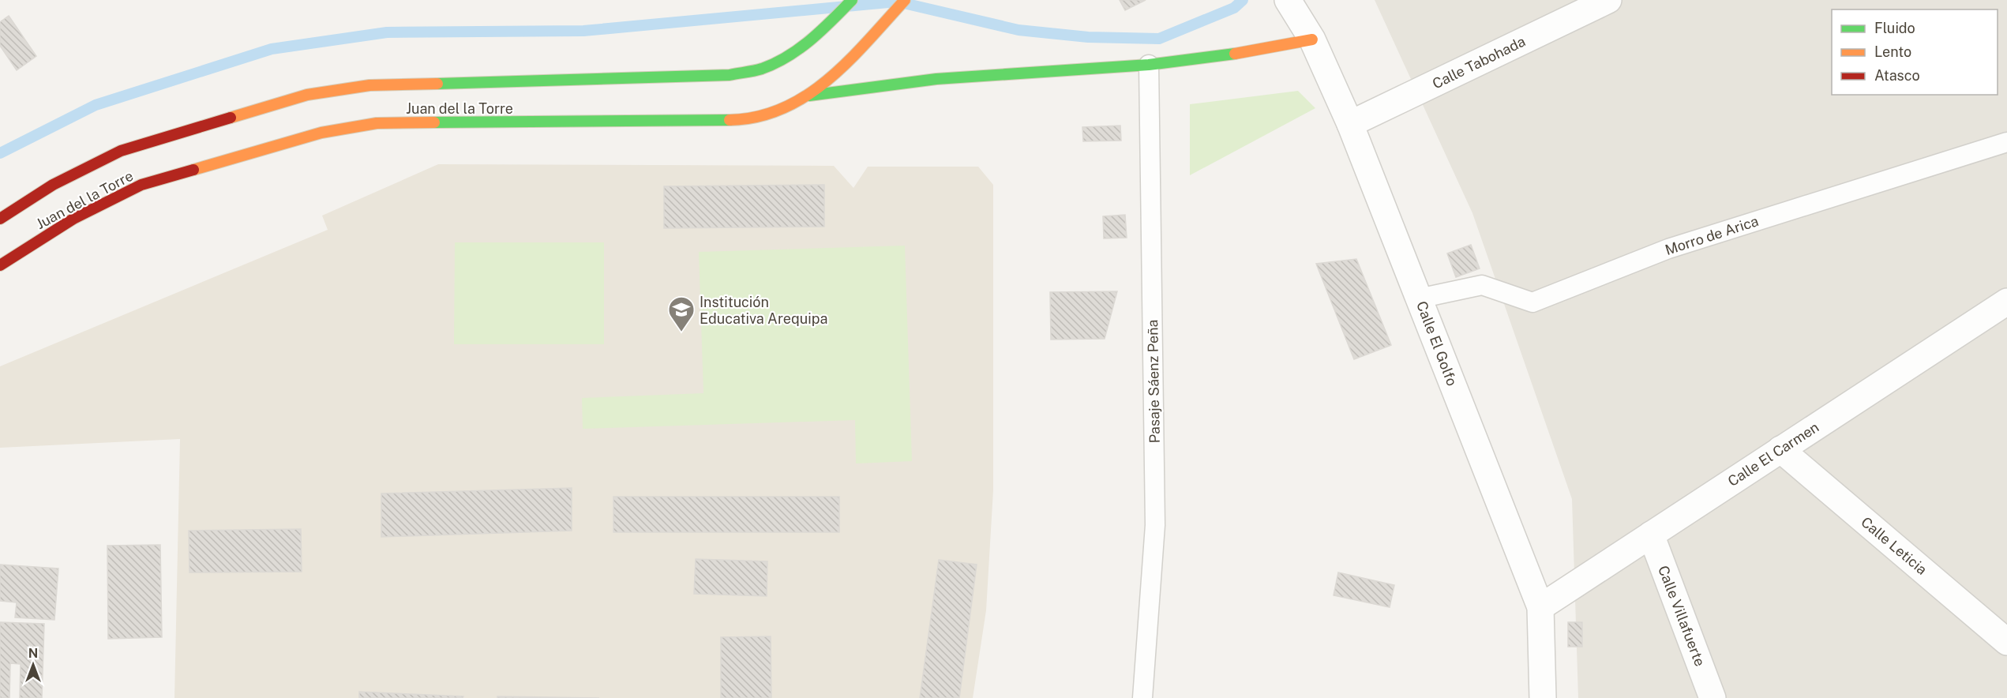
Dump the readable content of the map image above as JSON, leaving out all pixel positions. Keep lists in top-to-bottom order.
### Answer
{
  "streets": {
    "main road": ["Juan del la Torre"],
    "street": [
      "Calle Tabohada",
      "Calle El Golfo",
      "Calle El Carmen",
      "Calle Leticia",
      "Calle Villafuerte"
    ],
    "lane": ["Morro de Arica", "Pasaje Sáenz Peña"]
  },
  "crossings": [
    ["Calle Tabohada", "Calle El Golfo"],
    ["Morro de Arica", "Calle El Golfo"],
    ["Calle El Golfo", "Calle El Carmen"],
    ["Calle El Carmen", "Calle Leticia"],
    ["Calle El Carmen", "Calle Villafuerte"]
  ],
  "places": {
    "school or university": ["Institución Educativa Arequipa"]
  },
  "legend": ["Fluido", "Lento", "Atasco"],
  "north": "top"
}
